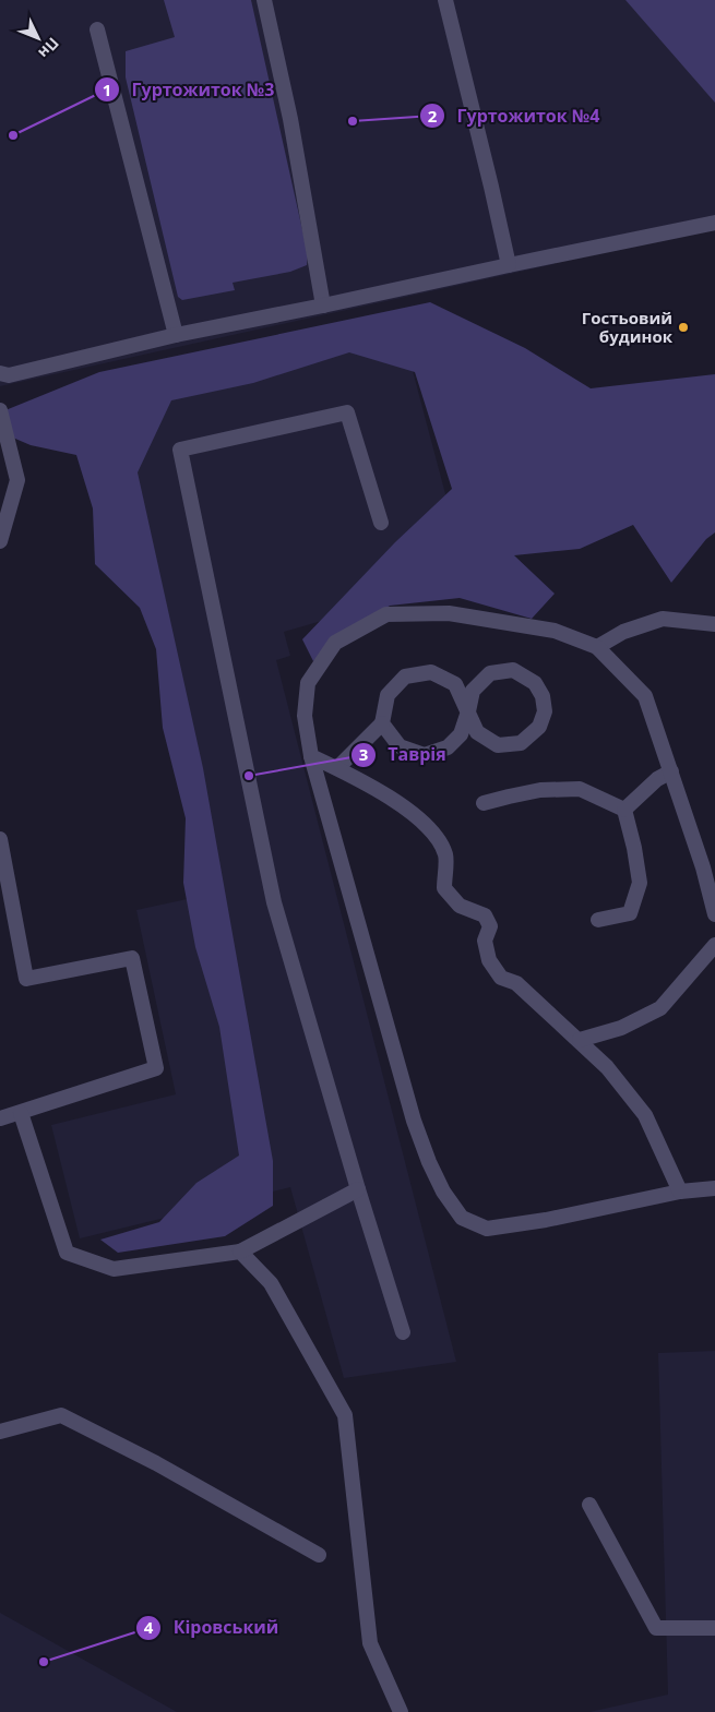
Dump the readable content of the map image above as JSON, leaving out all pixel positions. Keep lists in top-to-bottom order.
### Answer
{
  "places": [
    "Гуртожиток №4",
    "Гуртожиток №3",
    "Гостьовий будинок",
    "Таврія",
    "Кіровський"
  ],
  "north": "bottom right"
}
